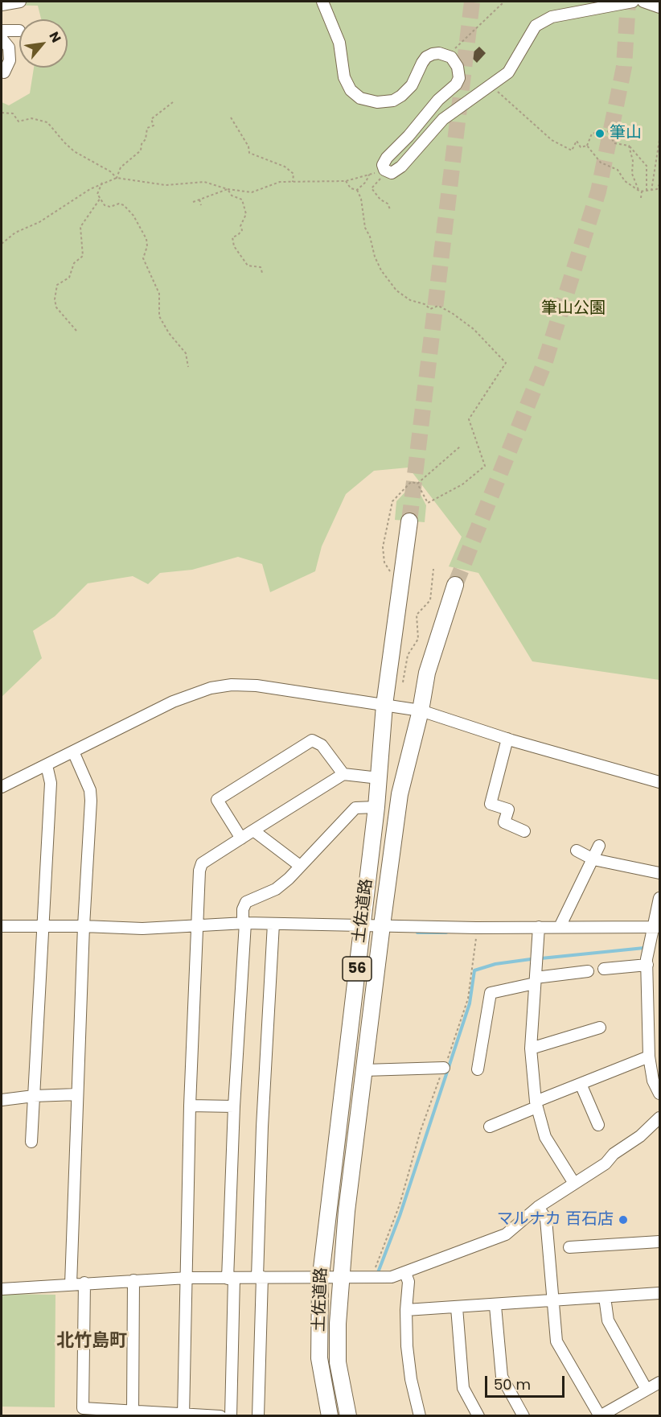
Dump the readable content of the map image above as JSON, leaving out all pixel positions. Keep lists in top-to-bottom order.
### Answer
{
  "streets": {
    "highway": ["土佐道路", "56"]
  },
  "districts": ["北竹島町"],
  "parks": ["筆山公園"],
  "places": ["筆山", "マルナカ 百石店"],
  "scale_bar": "50 m",
  "north": "top right"
}
